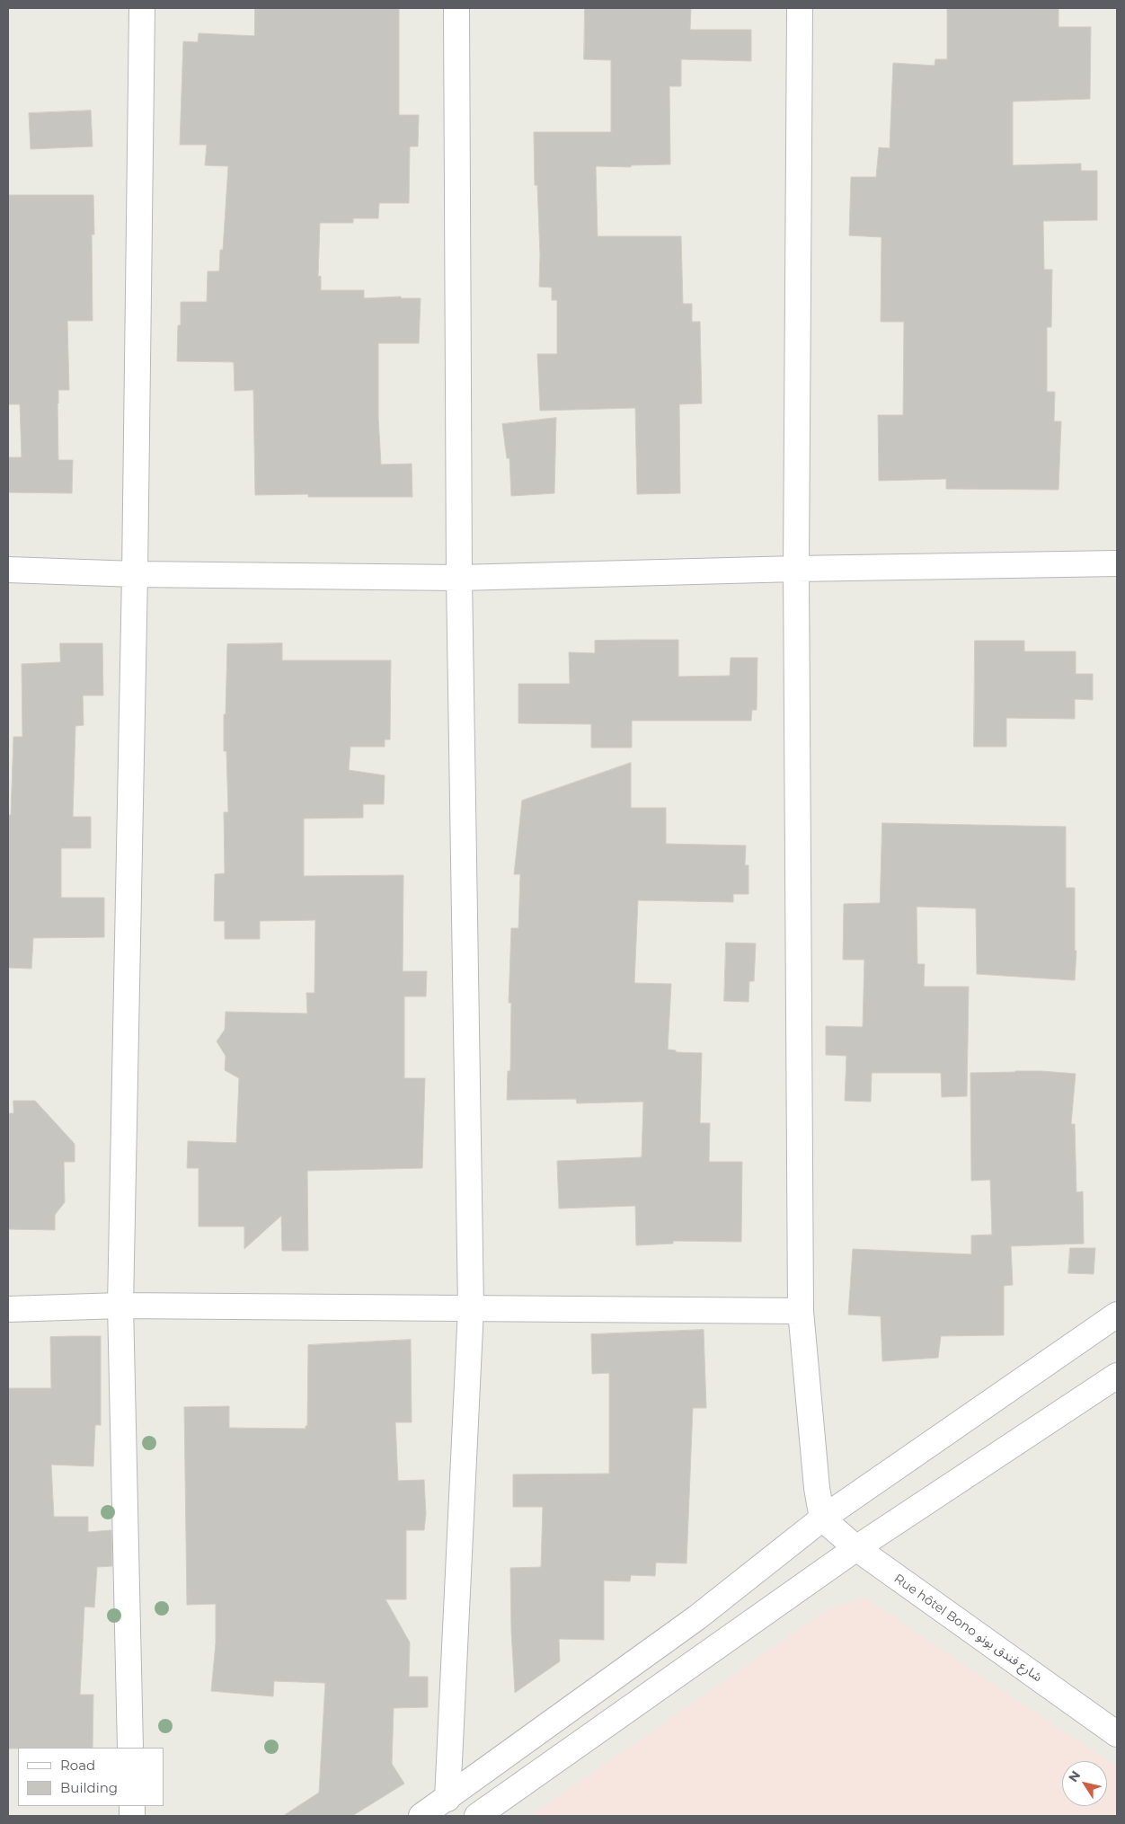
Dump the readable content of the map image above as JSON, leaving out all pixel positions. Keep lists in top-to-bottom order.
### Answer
{
  "streets": {
    "street": ["Rue hôtel Bono شارع فندق بونو"]
  },
  "legend": ["Road", "Building"],
  "north": "top left"
}
